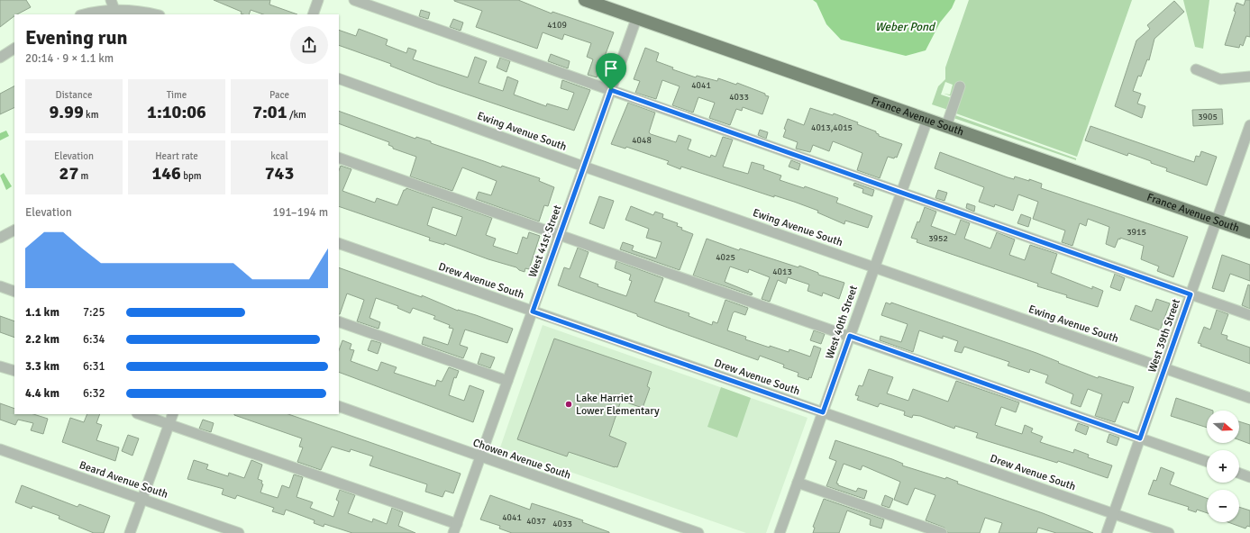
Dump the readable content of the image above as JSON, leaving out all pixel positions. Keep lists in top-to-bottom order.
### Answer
{
  "streets": {
    "main road": ["France Avenue South"],
    "street": [
      "Ewing Avenue South",
      "West 41st Street",
      "Drew Avenue South",
      "West 40th Street",
      "West 39th Street",
      "Chowen Avenue South",
      "Beard Avenue South"
    ]
  },
  "crossings": [
    ["France Avenue South", "West 41st Street"],
    ["France Avenue South", "West 40th Street"],
    ["France Avenue South", "West 39th Street"],
    ["Ewing Avenue South", "West 41st Street"],
    ["Ewing Avenue South", "West 40th Street"],
    ["Ewing Avenue South", "West 39th Street"],
    ["West 41st Street", "Drew Avenue South"],
    ["West 41st Street", "Chowen Avenue South"],
    ["Drew Avenue South", "West 40th Street"],
    ["Drew Avenue South", "West 39th Street"]
  ],
  "water": ["Weber Pond"],
  "places": ["Lake Harriet Lower Elementary"],
  "house_numbers": [
    "4109",
    "4041",
    "4033",
    "3905",
    "4013,4015",
    "4048",
    "3915",
    "3952",
    "4025",
    "4013",
    "4041",
    "4037",
    "4033"
  ],
  "north": "right",
  "page": {
    "heading": ["Evening run", "20:14 · 9 × 1.1 km"],
    "stats": [
      ["Distance", "9.99 km"],
      ["Time", "1:10:06"],
      ["Pace", "7:01 /km"],
      ["Elevation", "27 m"],
      ["Heart rate", "146 bpm"],
      ["kcal", "743"]
    ],
    "chart": ["Elevation", "191–194 m"],
    "list": [
      {
        "name": "1.1 km",
        "note": "7:25"
      },
      {
        "name": "2.2 km",
        "note": "6:34"
      },
      {
        "name": "3.3 km",
        "note": "6:31"
      },
      {
        "name": "4.4 km",
        "note": "6:32"
      }
    ],
    "map_buttons": ["+", "−"]
  }
}
